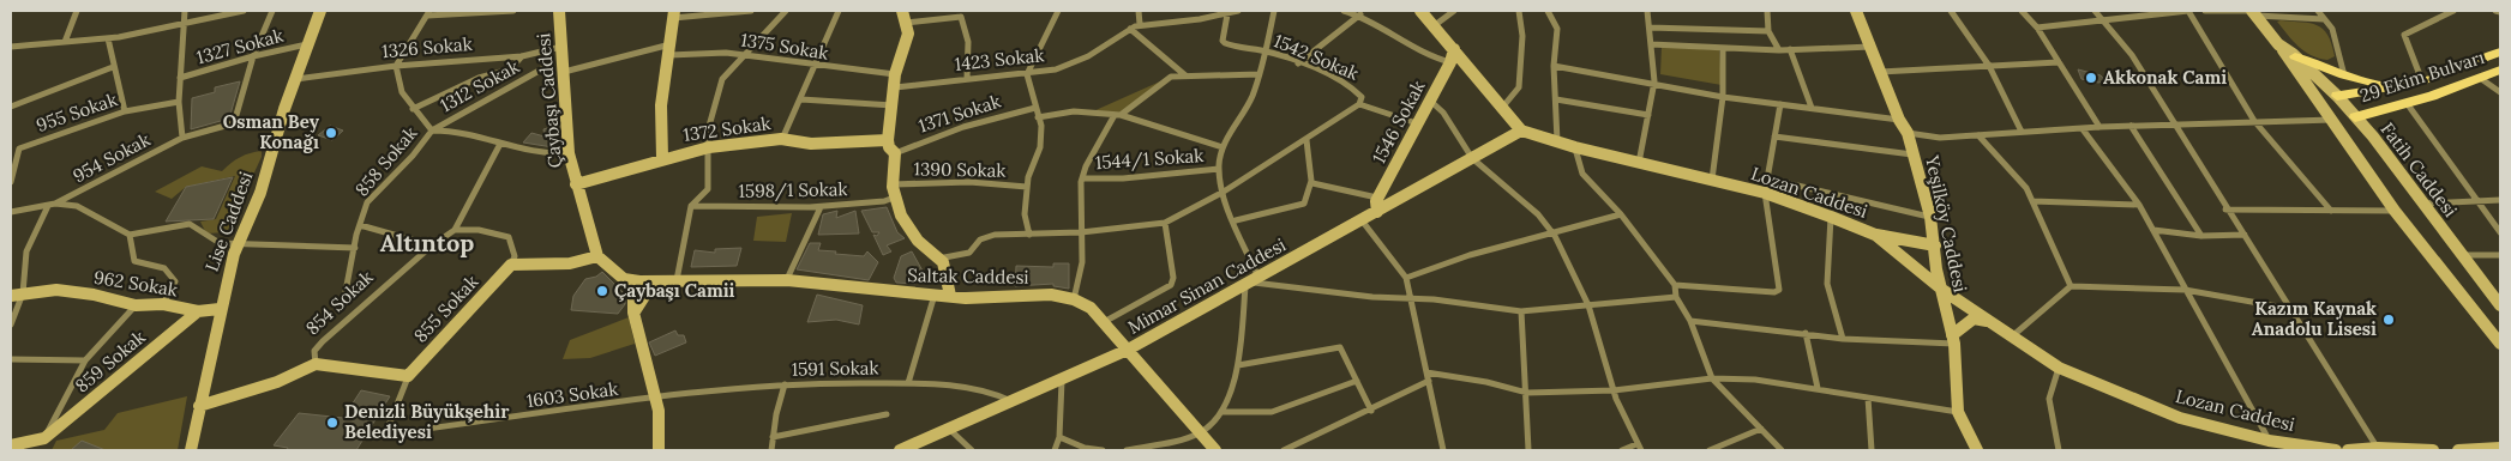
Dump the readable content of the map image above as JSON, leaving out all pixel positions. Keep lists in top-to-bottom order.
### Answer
{
  "streets": {
    "main road": [
      "29 Ekim Bulvarı",
      "Çaybaşı Caddesi",
      "1546 Sokak",
      "1372 Sokak",
      "Fatih Caddesi",
      "Lozan Caddesi",
      "Lise Caddesi",
      "Yeşilköy Caddesi",
      "Saltak Caddesi",
      "962 Sokak",
      "Mimar Sinan Caddesi",
      "854 Sokak",
      "855 Sokak",
      "859 Sokak"
    ],
    "street": [
      "1327 Sokak",
      "1375 Sokak",
      "1326 Sokak",
      "1542 Sokak",
      "1423 Sokak",
      "1312 Sokak",
      "955 Sokak",
      "1371 Sokak",
      "954 Sokak",
      "1544/1 Sokak",
      "858 Sokak",
      "1390 Sokak",
      "1598/1 Sokak",
      "1591 Sokak",
      "1603 Sokak"
    ]
  },
  "crossings": [
    ["1327 Sokak", "954 Sokak"],
    ["1327 Sokak", "Lise Caddesi"],
    ["1375 Sokak", "Çaybaşı Caddesi"],
    ["1326 Sokak", "Çaybaşı Caddesi"],
    ["1326 Sokak", "Lise Caddesi"],
    ["1542 Sokak", "1423 Sokak"],
    ["29 Ekim Bulvarı", "Fatih Caddesi"],
    ["1312 Sokak", "858 Sokak"],
    ["Çaybaşı Caddesi", "1372 Sokak"],
    ["1546 Sokak", "Mimar Sinan Caddesi"],
    ["Lozan Caddesi", "Yeşilköy Caddesi"],
    ["Lozan Caddesi", "Mimar Sinan Caddesi"],
    ["Lise Caddesi", "962 Sokak"],
    ["Lise Caddesi", "854 Sokak"],
    ["Saltak Caddesi", "Mimar Sinan Caddesi"],
    ["962 Sokak", "859 Sokak"],
    ["Mimar Sinan Caddesi", "1591 Sokak"],
    ["854 Sokak", "855 Sokak"],
    ["854 Sokak", "1603 Sokak"],
    ["855 Sokak", "1603 Sokak"],
    ["1591 Sokak", "1603 Sokak"]
  ],
  "districts": ["Altıntop"],
  "places": [
    "Akkonak Cami",
    "Osman Bey Konağı",
    "Çaybaşı Camii",
    "Kazım Kaynak Anadolu Lisesi",
    "Denizli Büyükşehir Belediyesi"
  ]
}
